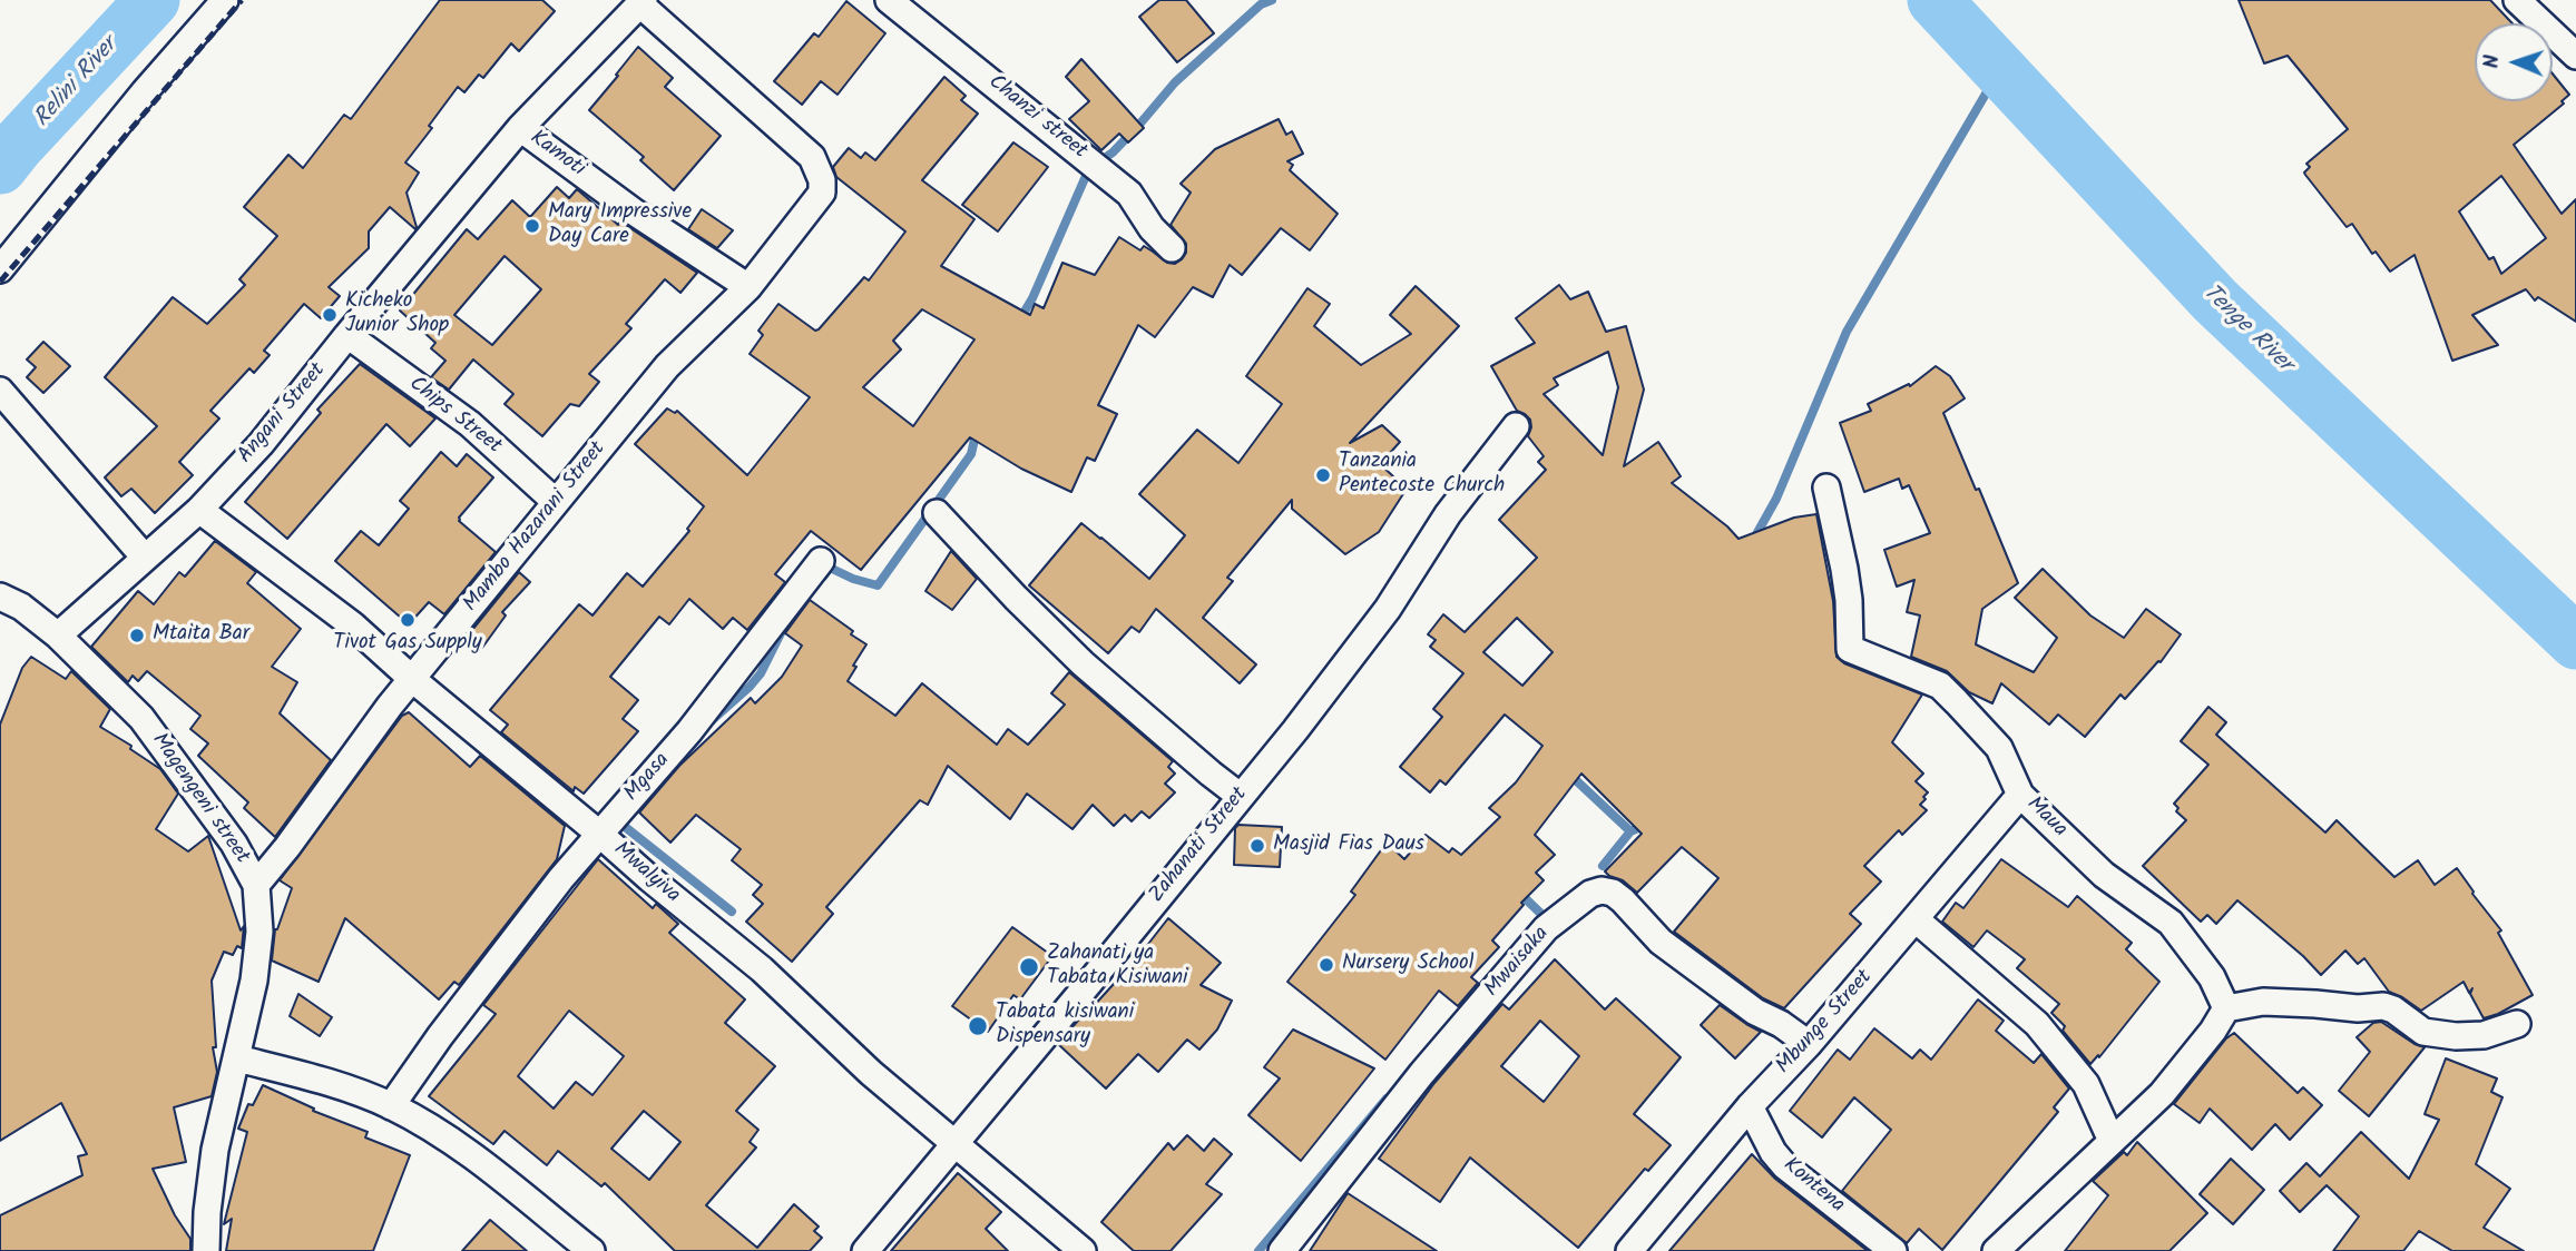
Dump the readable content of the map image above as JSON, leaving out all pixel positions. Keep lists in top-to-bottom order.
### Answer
{
  "streets": {
    "street": [
      "Chanzi street",
      "Kamoti",
      "Angani Street",
      "Chips Street",
      "Mambo Hazarani Street",
      "Mgasa",
      "Magengeni street",
      "Maua",
      "Zahanati Street",
      "Mwalyiva",
      "Mwaisaka",
      "Mbunge Street",
      "Kontena"
    ]
  },
  "crossings": [
    ["Kamoti", "Angani Street"],
    ["Kamoti", "Mambo Hazarani Street"],
    ["Angani Street", "Chips Street"],
    ["Angani Street", "Mambo Hazarani Street"],
    ["Angani Street", "Magengeni street"],
    ["Angani Street", "Mwalyiva"],
    ["Chips Street", "Mambo Hazarani Street"],
    ["Mambo Hazarani Street", "Magengeni street"],
    ["Mambo Hazarani Street", "Mwalyiva"],
    ["Mgasa", "Mwalyiva"],
    ["Maua", "Mbunge Street"],
    ["Zahanati Street", "Mwalyiva"],
    ["Mwaisaka", "Mbunge Street"],
    ["Mbunge Street", "Kontena"]
  ],
  "water": ["Relini River", "Tenge River"],
  "places": [
    "Mary Impressive Day Care",
    "Kicheko Junior Shop",
    "Tanzania Pentecoste Church",
    "Tivot Gas Supply",
    "Mtaita Bar",
    "Masjid Fias Daus",
    "Nursery School",
    "Zahanati ya Tabata Kisiwani",
    "Tabata kisiwani Dispensary"
  ],
  "north": "left"
}
